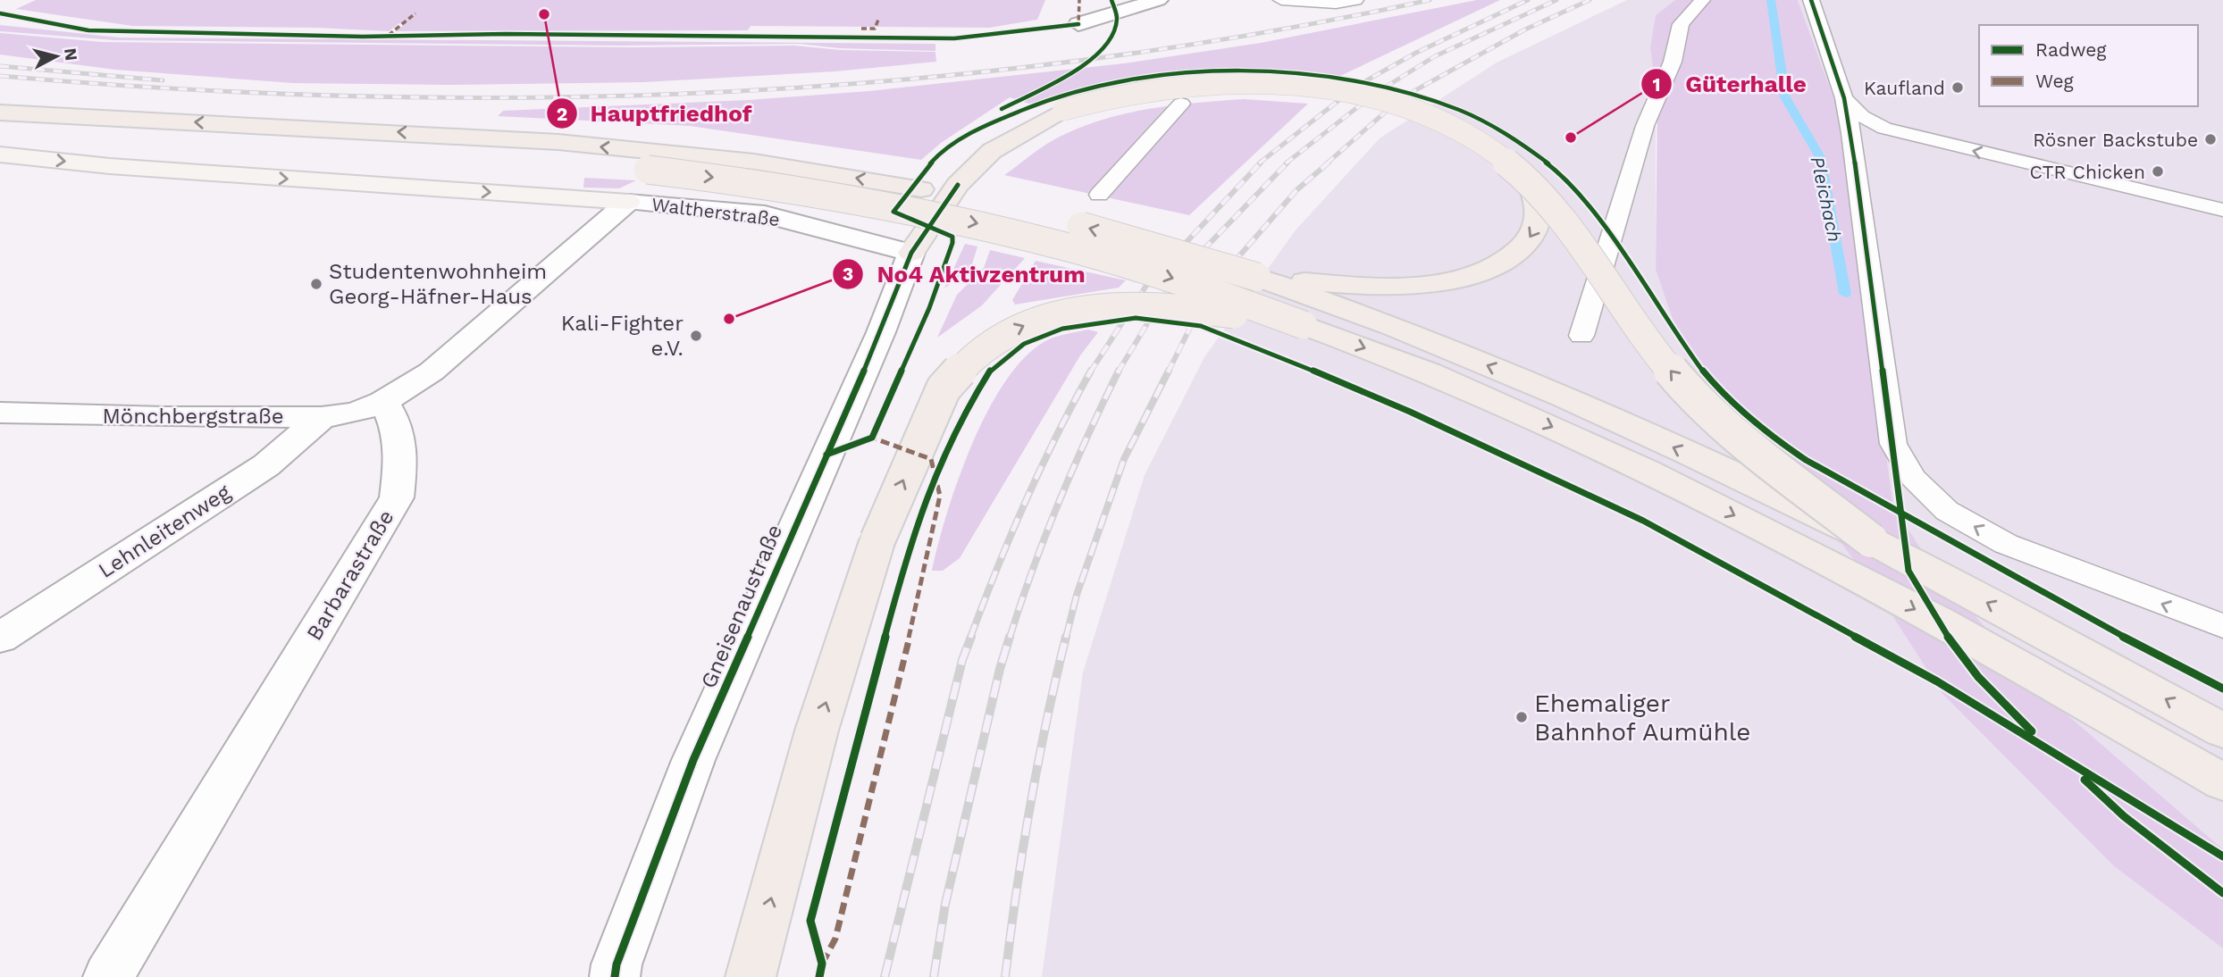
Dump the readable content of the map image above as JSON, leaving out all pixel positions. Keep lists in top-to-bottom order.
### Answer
{
  "streets": {
    "street": [
      "Waltherstraße",
      "Mönchbergstraße",
      "Lehnleitenweg",
      "Barbarastraße",
      "Gneisenaustraße"
    ]
  },
  "crossings": [
    ["Waltherstraße", "Gneisenaustraße"],
    ["Mönchbergstraße", "Lehnleitenweg"],
    ["Mönchbergstraße", "Barbarastraße"]
  ],
  "water": ["Pleichach"],
  "places": [
    "Hauptfriedhof",
    "Kaufland",
    "Güterhalle",
    "Rösner Backstube",
    "CTR Chicken",
    "Studentenwohnheim Georg-Häfner-Haus",
    "No4 Aktivzentrum",
    "Kali-Fighter e.V.",
    "Ehemaliger Bahnhof Aumühle"
  ],
  "legend": ["Radweg", "Weg"],
  "north": "right"
}
